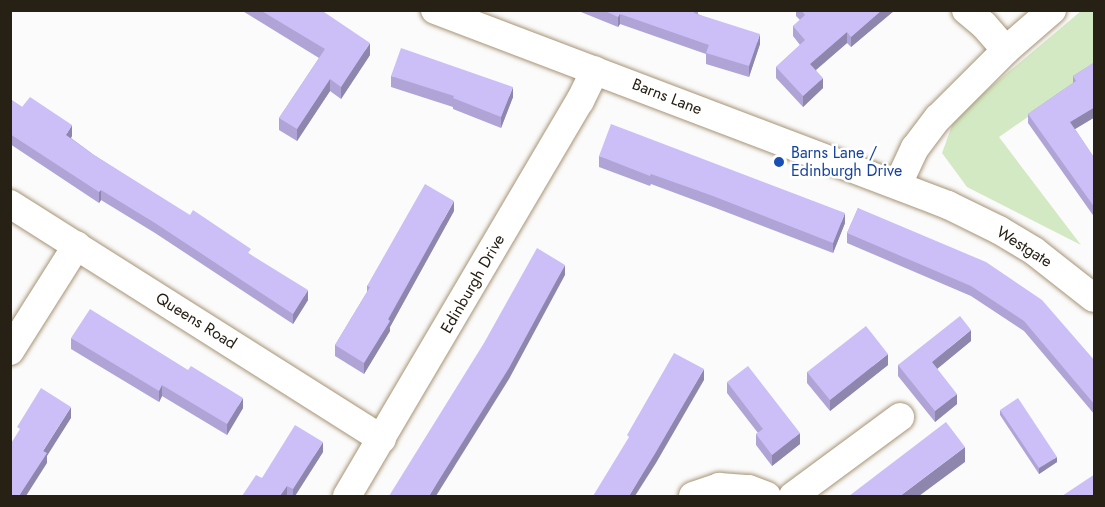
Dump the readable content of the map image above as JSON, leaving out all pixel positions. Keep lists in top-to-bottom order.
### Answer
{
  "streets": {
    "street": [
      "Barns Lane",
      "Westgate",
      "Edinburgh Drive",
      "Queens Road"
    ]
  },
  "crossings": [
    ["Barns Lane", "Westgate"],
    ["Barns Lane", "Edinburgh Drive"],
    ["Edinburgh Drive", "Queens Road"]
  ],
  "places": ["Barns Lane / Edinburgh Drive"]
}
